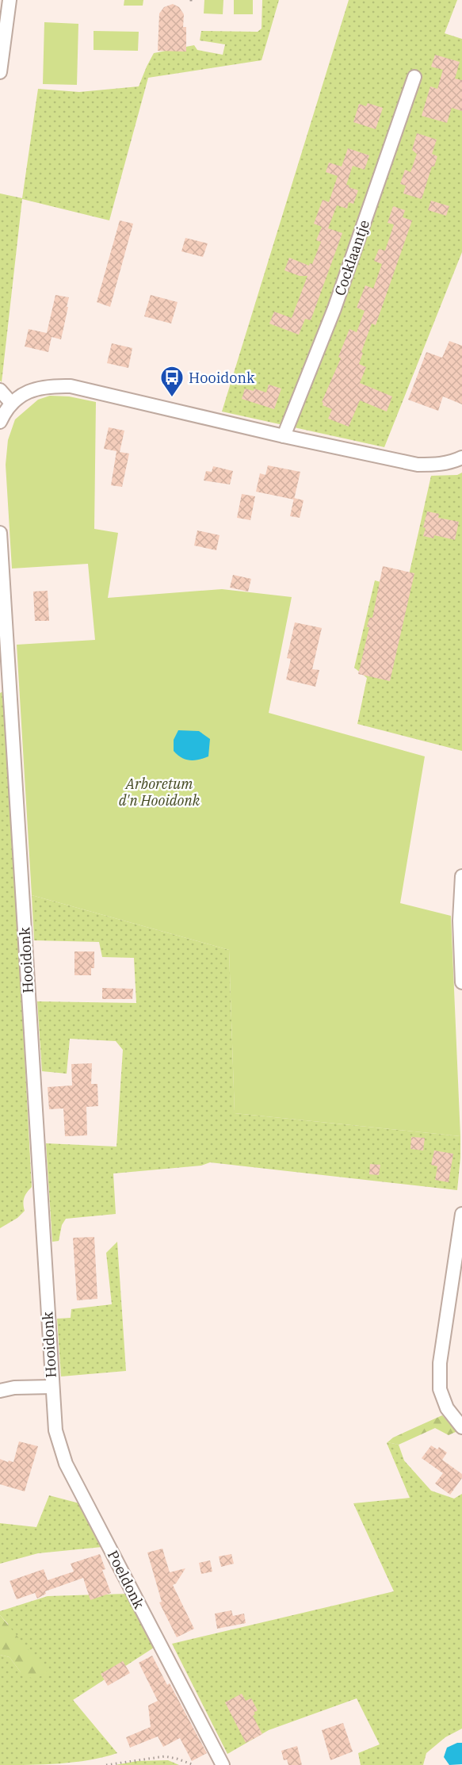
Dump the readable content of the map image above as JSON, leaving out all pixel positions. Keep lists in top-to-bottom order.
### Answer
{
  "streets": {
    "street": ["Cocklaantje", "Hooidonk", "Poeldonk"]
  },
  "crossings": [
    ["Hooidonk", "Poeldonk"]
  ],
  "parks": ["Arboretum d'n Hooidonk"],
  "places": {
    "bus stop": ["Hooidonk"]
  }
}
